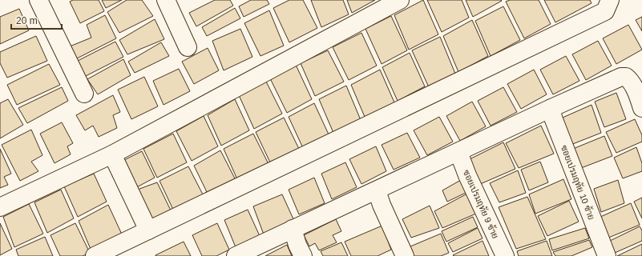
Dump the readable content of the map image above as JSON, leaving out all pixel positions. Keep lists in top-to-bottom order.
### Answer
{
  "streets": {
    "street": ["ซอยเปรมฤทัย 10 ซ้าย", "ซอยเปรมฤทัย 9 ซ้าย"]
  },
  "scale_bar": "20 m"
}
